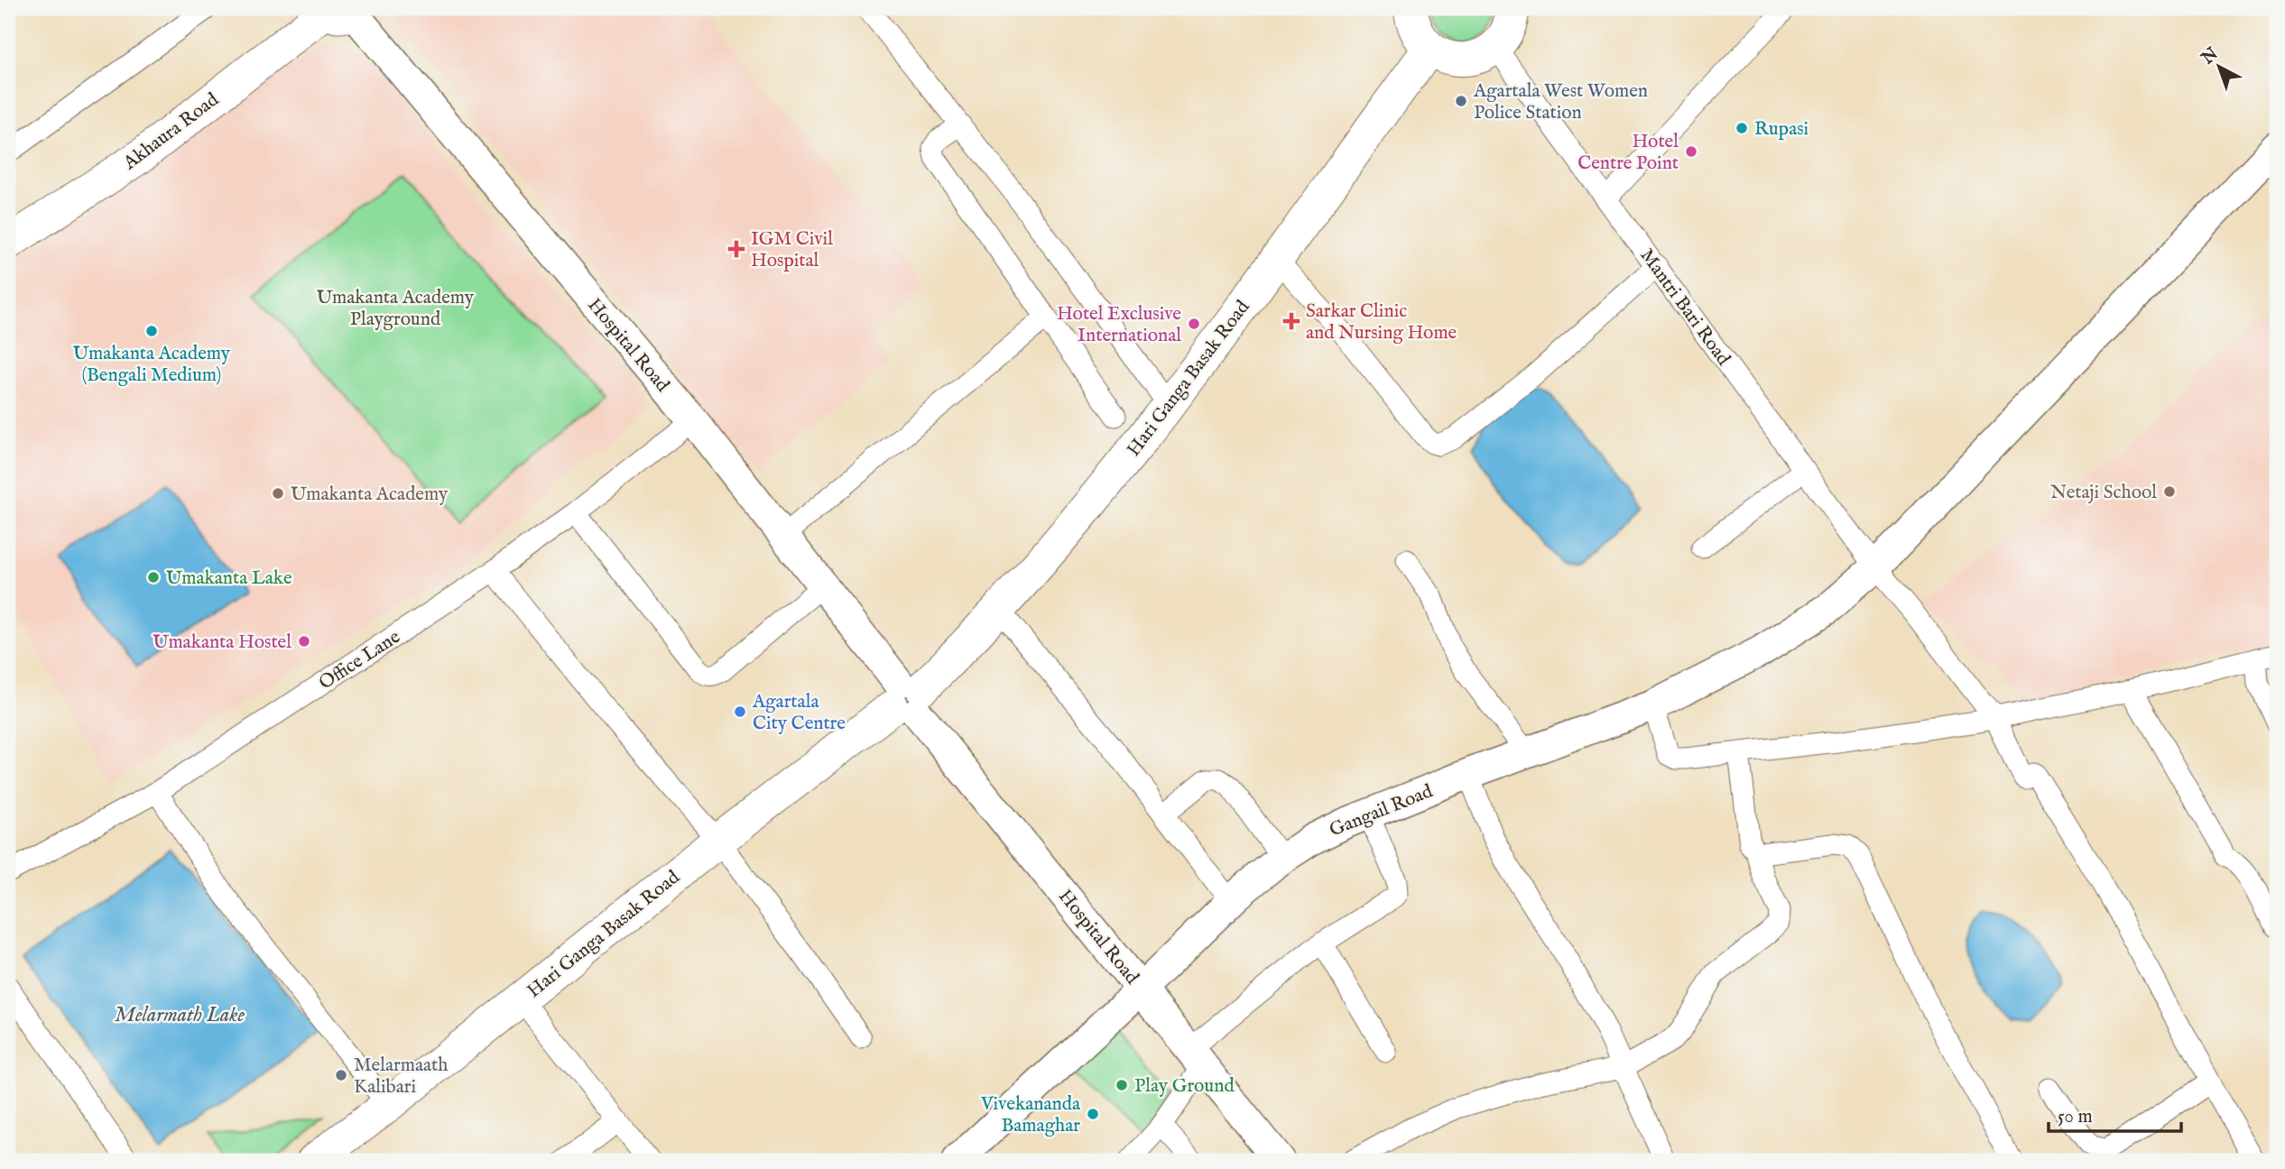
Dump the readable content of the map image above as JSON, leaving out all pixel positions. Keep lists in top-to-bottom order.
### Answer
{
  "streets": {
    "main road": ["Akhaura Road", "Hari Ganga Basak Road"],
    "street": [
      "Mantri Bari Road",
      "Hospital Road",
      "Office Lane",
      "Gangail Road"
    ]
  },
  "crossings": [
    ["Akhaura Road", "Hospital Road"],
    ["Mantri Bari Road", "Gangail Road"],
    ["Hospital Road", "Hari Ganga Basak Road"],
    ["Hospital Road", "Office Lane"],
    ["Hospital Road", "Gangail Road"]
  ],
  "water": ["Melarmath Lake"],
  "parks": ["Umakanta Academy Playground"],
  "places": {
    "other": [
      "Agartala West Women Police Station",
      "Rupasi",
      "Hotel Centre Point",
      "Hotel Exclusive International",
      "Umakanta Academy (Bengali Medium)",
      "Netaji School",
      "Umakanta Academy",
      "Umakanta Lake",
      "Umakanta Hostel",
      "Agartala City Centre",
      "Melarmaath Kalibari",
      "Play Ground",
      "Vivekananda Bamaghar"
    ],
    "health": ["IGM Civil Hospital", "Sarkar Clinic and Nursing Home"]
  },
  "scale_bar": "50 m",
  "north": "top left"
}
